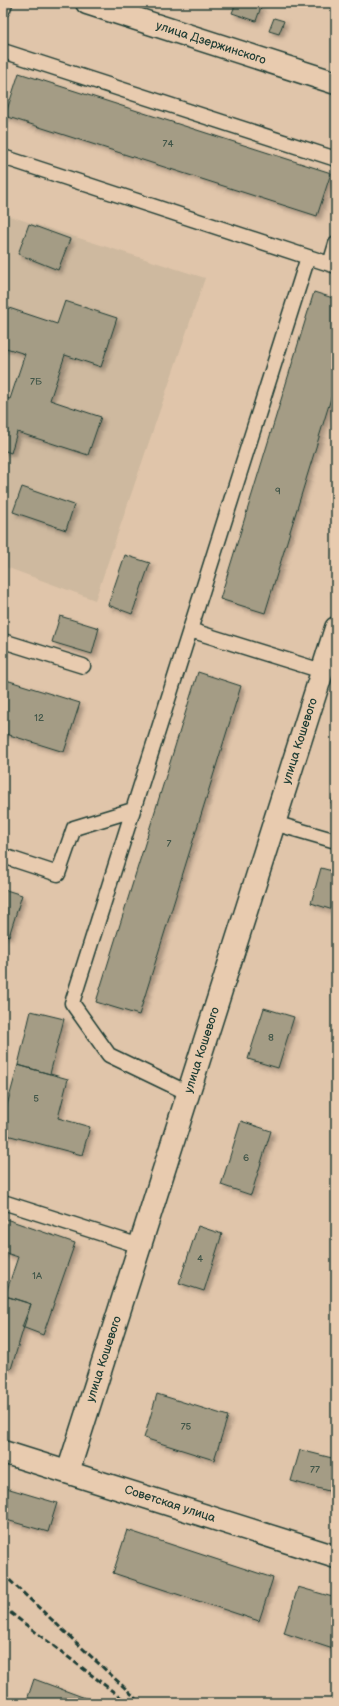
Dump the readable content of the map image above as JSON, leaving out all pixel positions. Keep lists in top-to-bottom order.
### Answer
{
  "streets": {
    "street": ["улица Дзержинского", "улица Кошевого", "Советская улица"]
  },
  "crossings": [
    ["улица Кошевого", "Советская улица"]
  ],
  "house_numbers": [
    "74",
    "7Б",
    "9",
    "12",
    "7",
    "8",
    "5",
    "6",
    "4",
    "1А",
    "75",
    "77"
  ]
}
